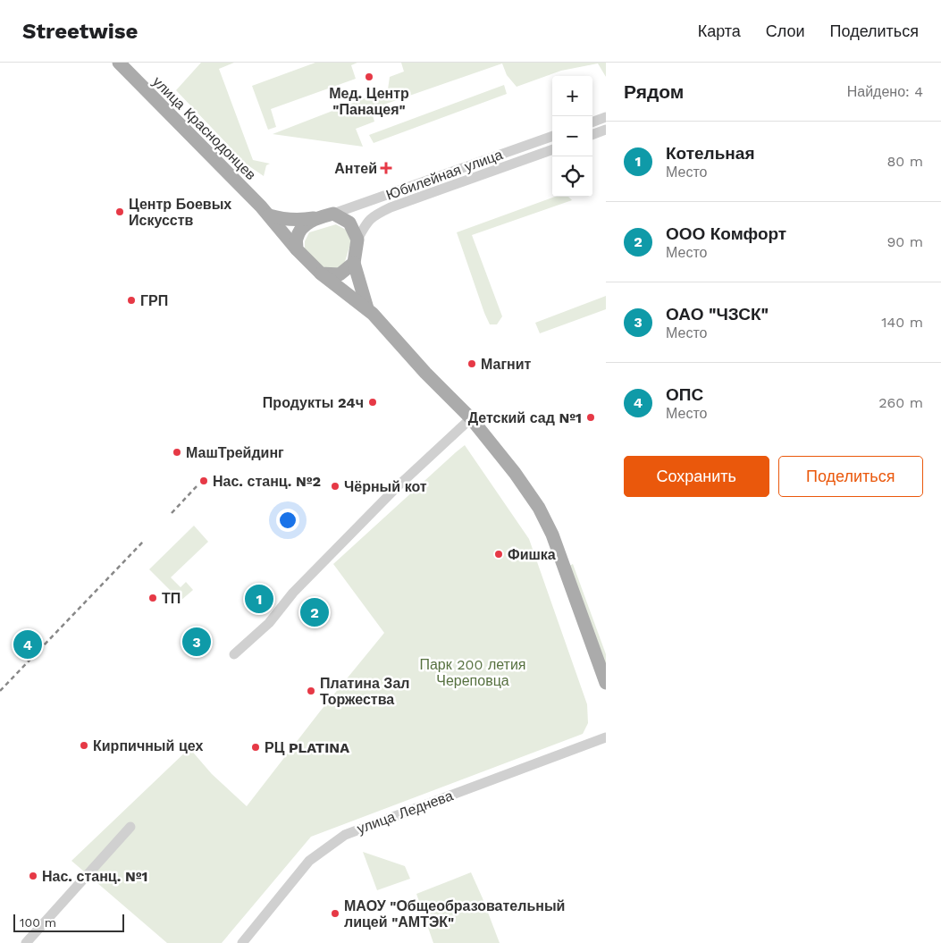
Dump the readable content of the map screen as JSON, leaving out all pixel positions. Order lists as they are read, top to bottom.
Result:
{
  "streets": {
    "main road": ["улица Краснодонцев"],
    "street": ["Юбилейная улица", "улица Леднева"]
  },
  "crossings": [
    ["улица Краснодонцев", "Юбилейная улица"]
  ],
  "parks": ["Парк 200 летия Череповца"],
  "places": {
    "other": [
      "Мед. Центр \"Панацея\"",
      "Центр Боевых Искусств",
      "ГРП",
      "Магнит",
      "Продукты 24ч",
      "Детский сад №1",
      "МашТрейдинг",
      "Нас. станц. №2",
      "Чёрный кот",
      "Фишка",
      "ТП",
      "Платина Зал Торжества",
      "Кирпичный цех",
      "РЦ PLATINA",
      "Нас. станц. №1",
      "МАОУ \"Общеобразовательный лицей \"АМТЭК\""
    ],
    "health": ["Антей"]
  },
  "scale_bar": "100 m",
  "page": {
    "header": "Streetwise",
    "nav": ["Карта", "Слои", "Поделиться"],
    "heading": ["Рядом", "Найдено: 4"],
    "map_buttons": ["+", "−"],
    "list": [
      {
        "mark": "1",
        "name": "Котельная",
        "note": "Место",
        "value": "80 m"
      },
      {
        "mark": "2",
        "name": "ООО Комфорт",
        "note": "Место",
        "value": "90 m"
      },
      {
        "mark": "3",
        "name": "ОАО \"ЧЗСК\"",
        "note": "Место",
        "value": "140 m"
      },
      {
        "mark": "4",
        "name": "ОПС",
        "note": "Место",
        "value": "260 m"
      }
    ],
    "buttons": ["Сохранить", "Поделиться"],
    "pins": [
      "1",
      "2",
      "3",
      "4"
    ],
    "scale": "100 m"
  }
}
